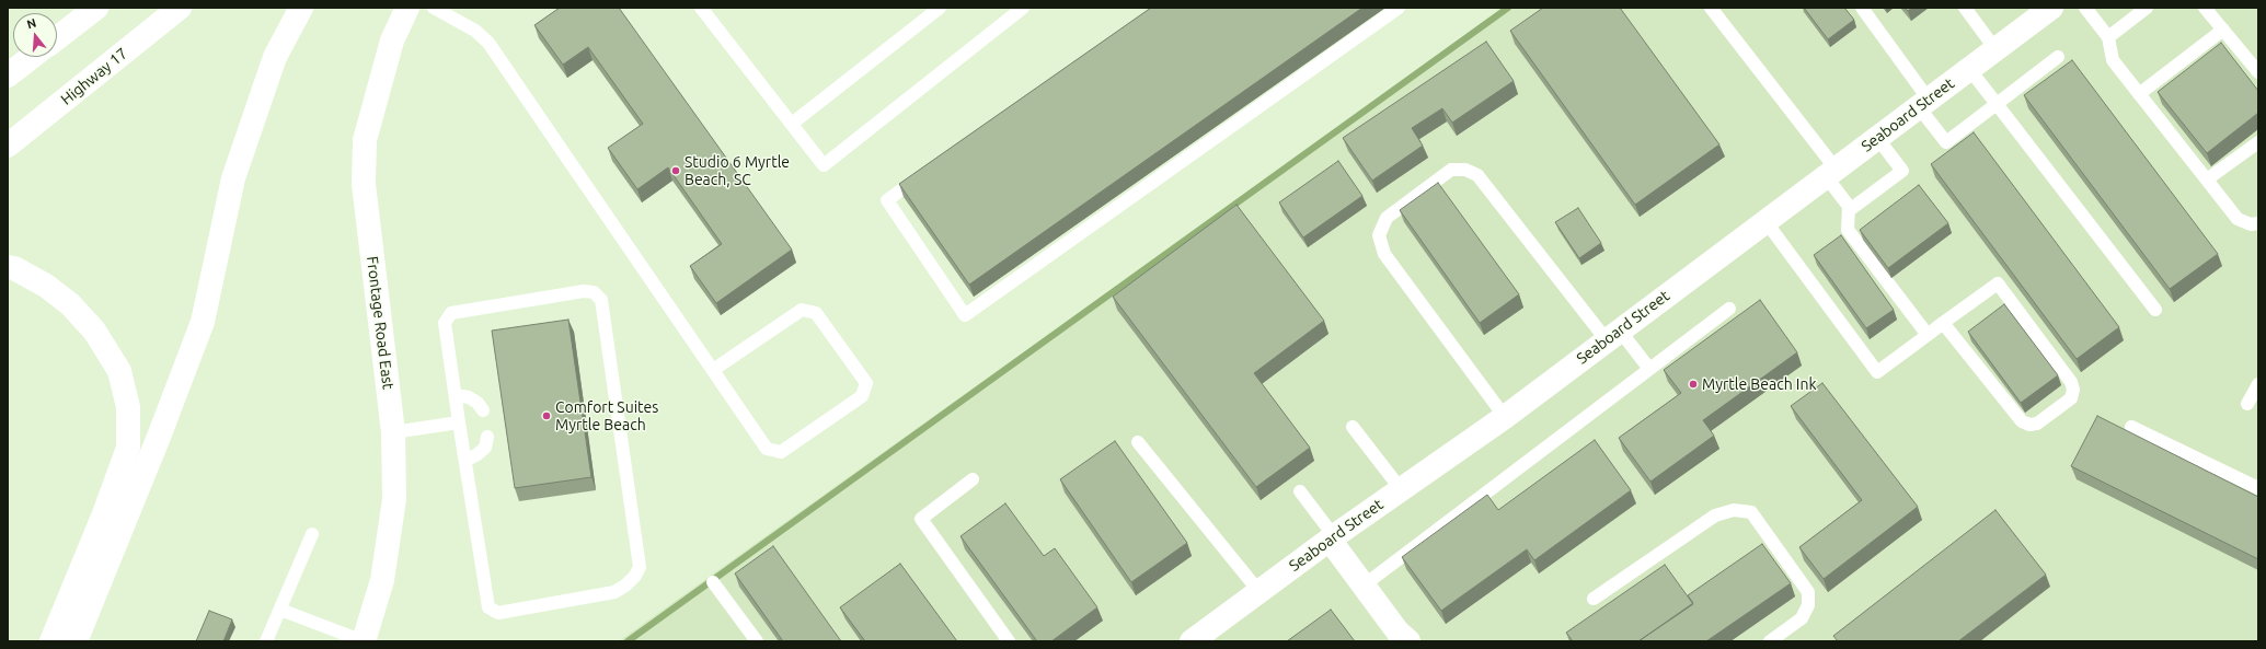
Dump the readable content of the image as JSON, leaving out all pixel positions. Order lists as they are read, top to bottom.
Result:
{
  "streets": {
    "main road": ["Highway 17", "Seaboard Street", "Frontage Road East"]
  },
  "places": ["Studio 6 Myrtle Beach, SC", "Myrtle Beach Ink", "Comfort Suites Myrtle Beach"],
  "north": "top"
}
